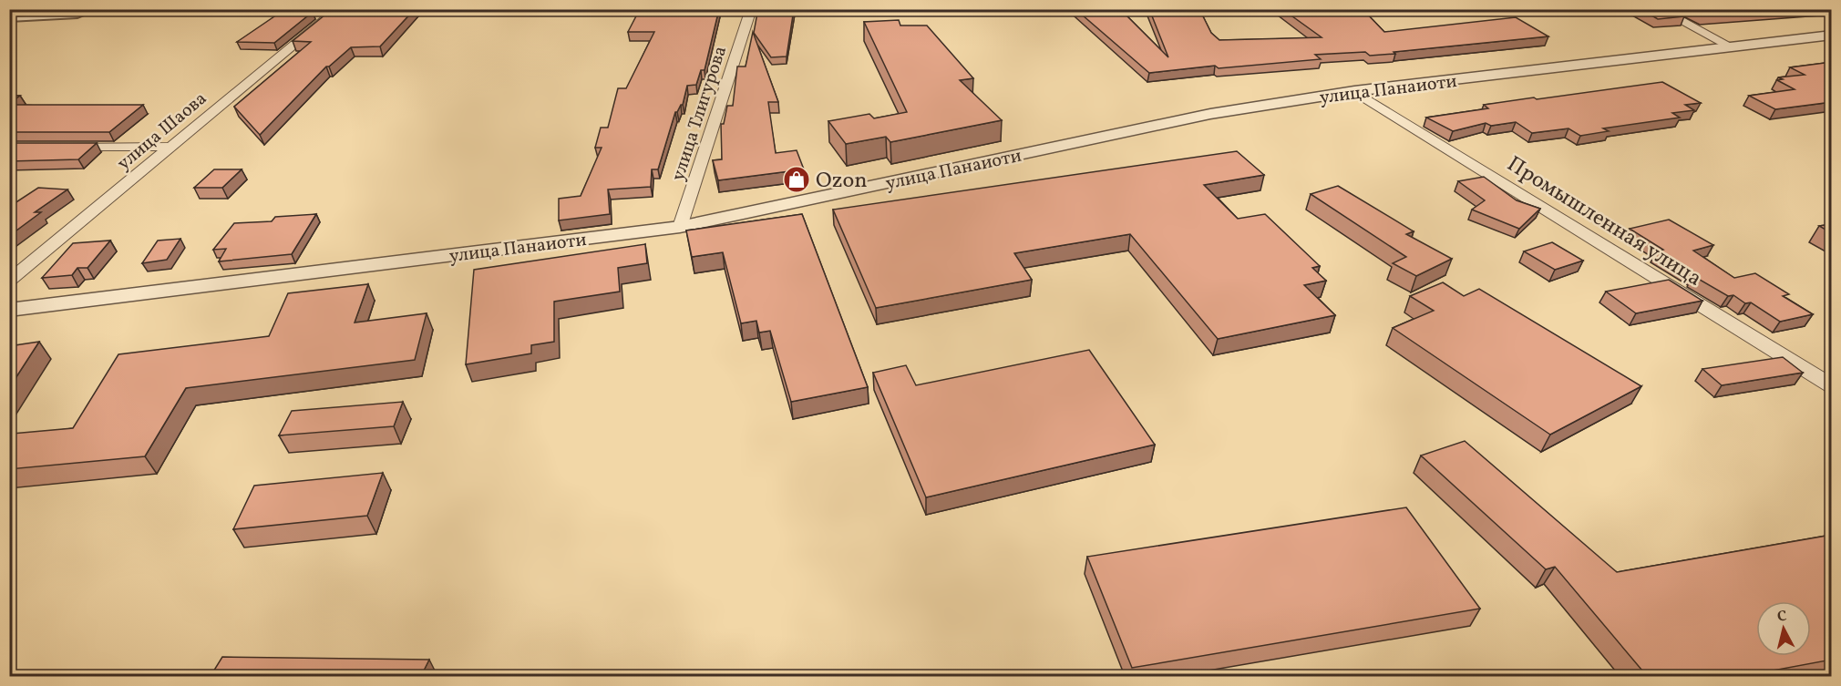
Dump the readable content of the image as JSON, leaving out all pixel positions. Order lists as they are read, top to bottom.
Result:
{
  "streets": {
    "street": [
      "улица Панаиоти",
      "улица Тлигурова",
      "улица Шаова",
      "Промышленная улица"
    ]
  },
  "crossings": [
    ["улица Панаиоти", "улица Тлигурова"],
    ["улица Панаиоти", "Промышленная улица"]
  ],
  "places": {
    "shop": ["Ozon"]
  },
  "north": "top"
}
